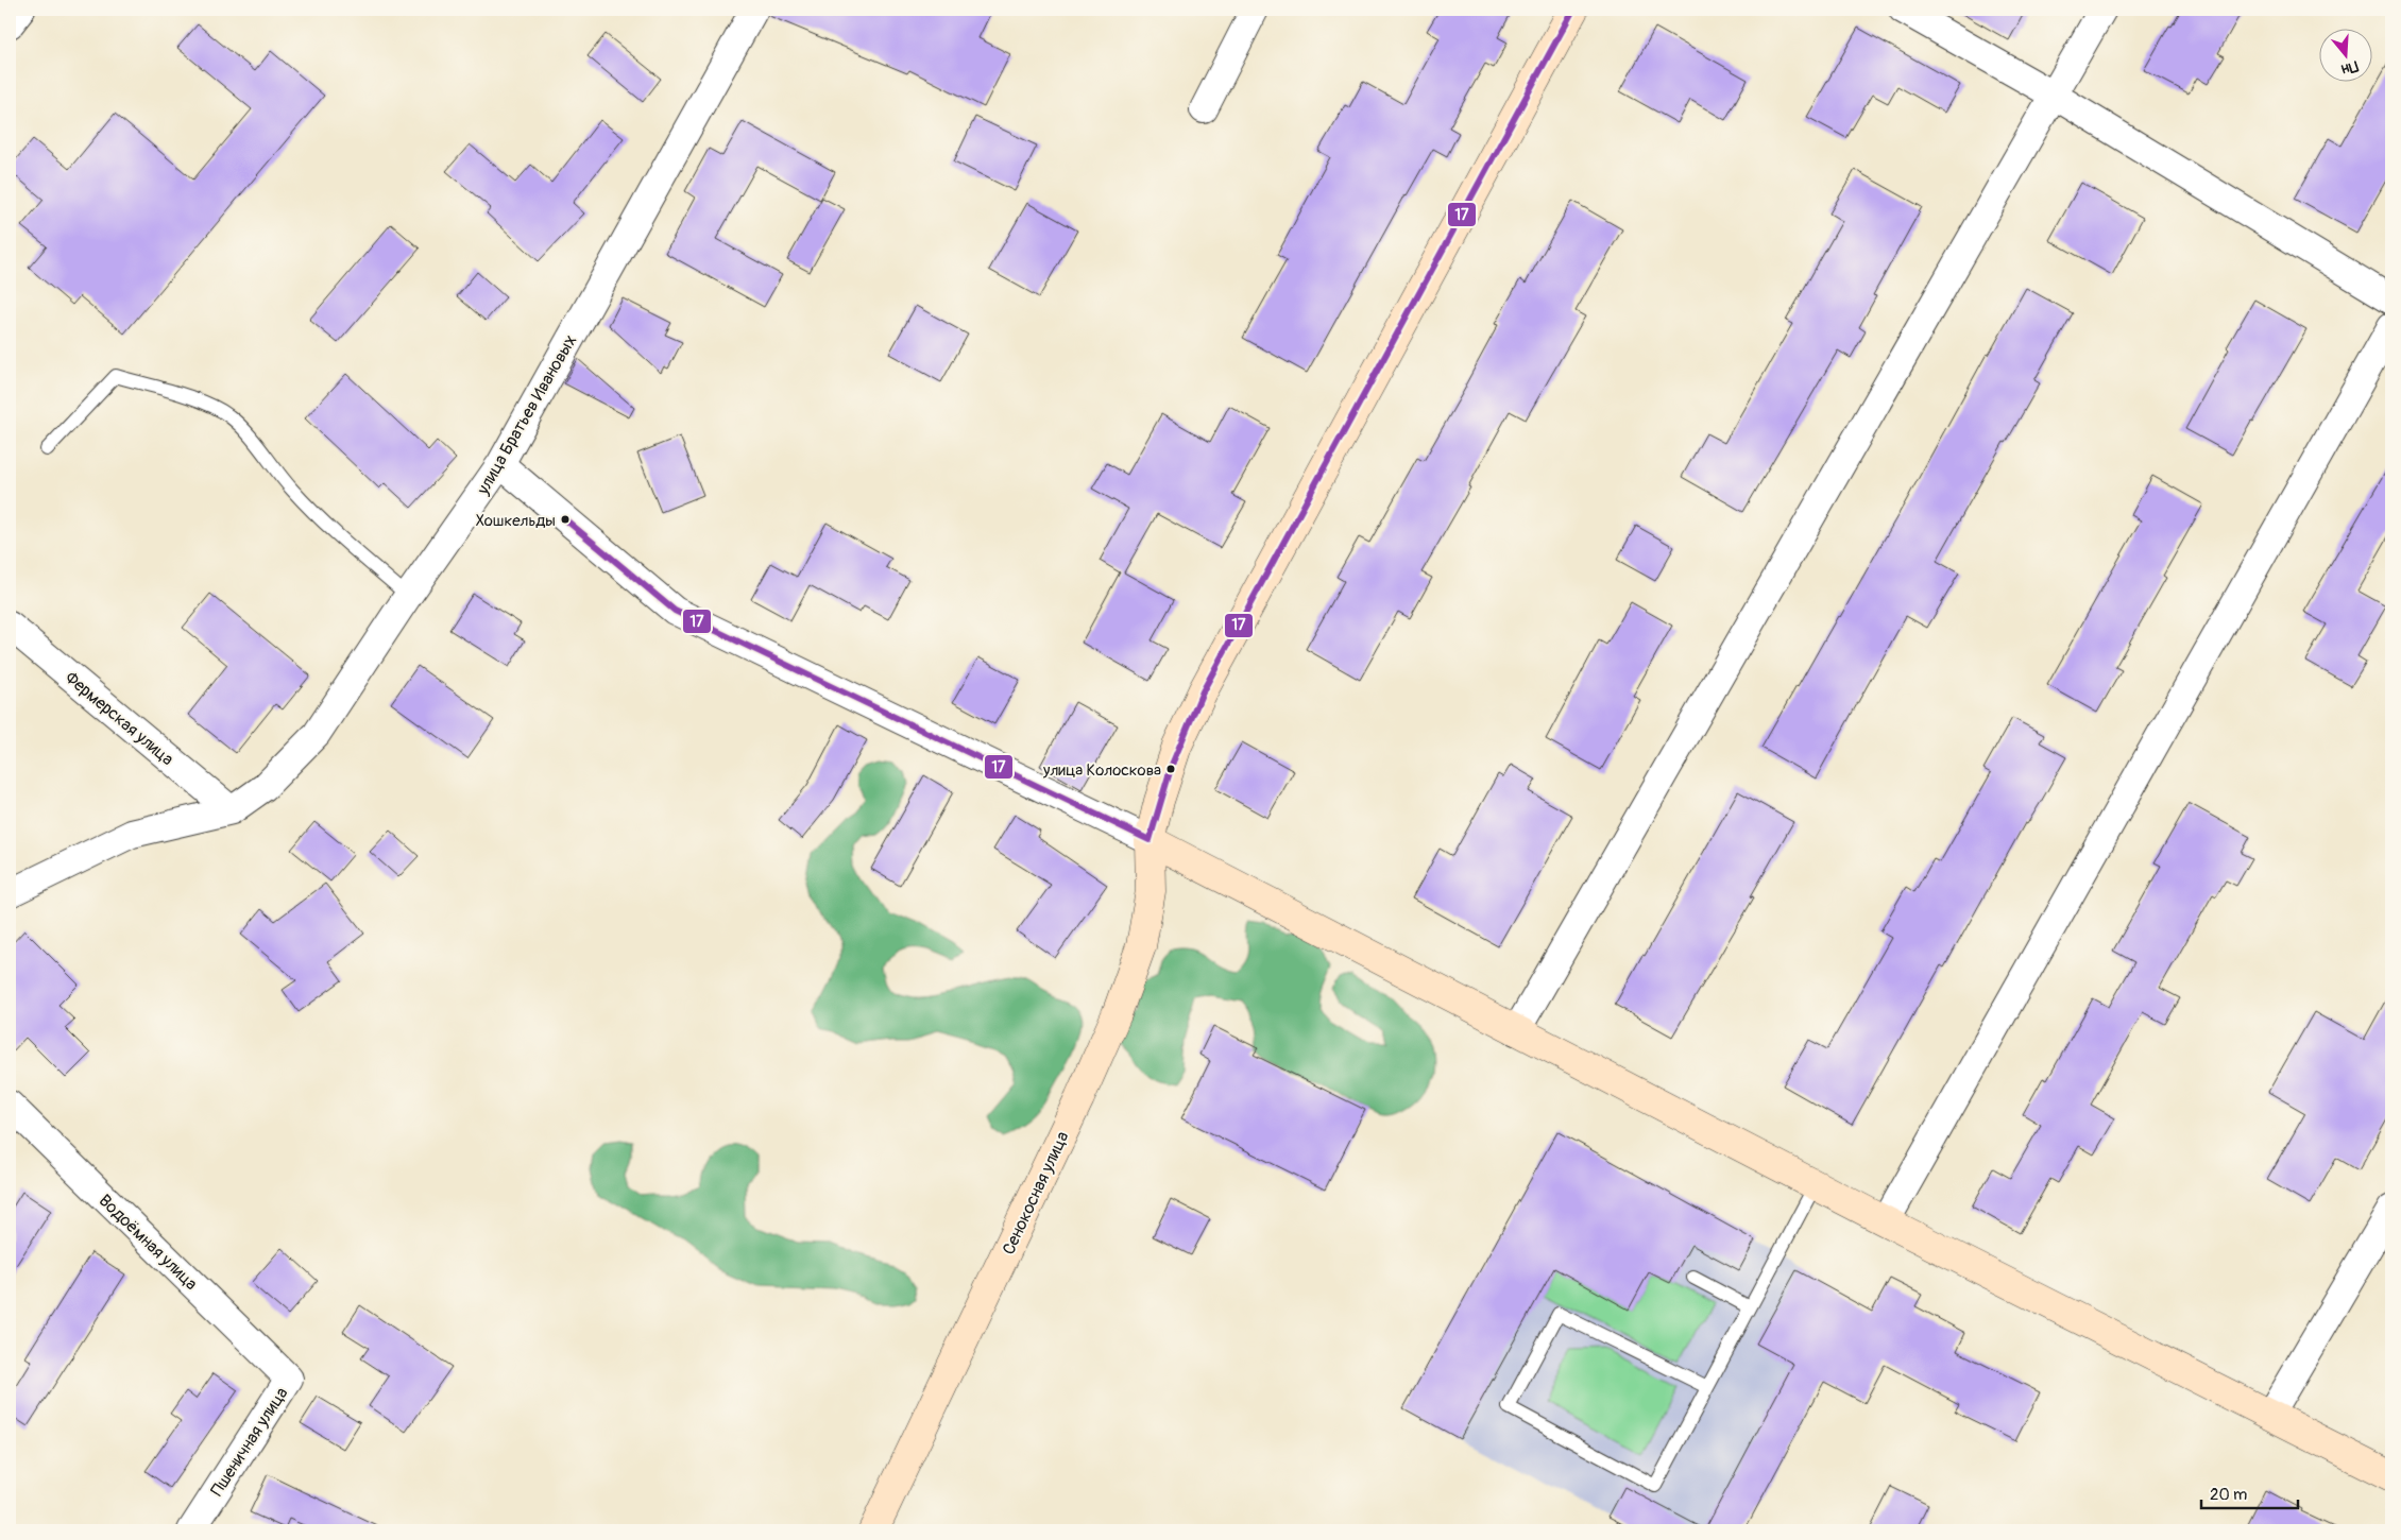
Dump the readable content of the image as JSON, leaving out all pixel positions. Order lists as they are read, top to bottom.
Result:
{
  "streets": {
    "main road": ["Сенокосная улица"],
    "street": [
      "улица Братьев Ивановых",
      "Фермерская улица",
      "Водоёмная улица",
      "Пшеничная улица"
    ]
  },
  "crossings": [
    ["улица Братьев Ивановых", "Фермерская улица"],
    ["Водоёмная улица", "Пшеничная улица"]
  ],
  "places": ["Хошкельды", "улица Колоскова"],
  "lines": ["transit line 17"],
  "scale_bar": "20 m",
  "north": "bottom"
}
